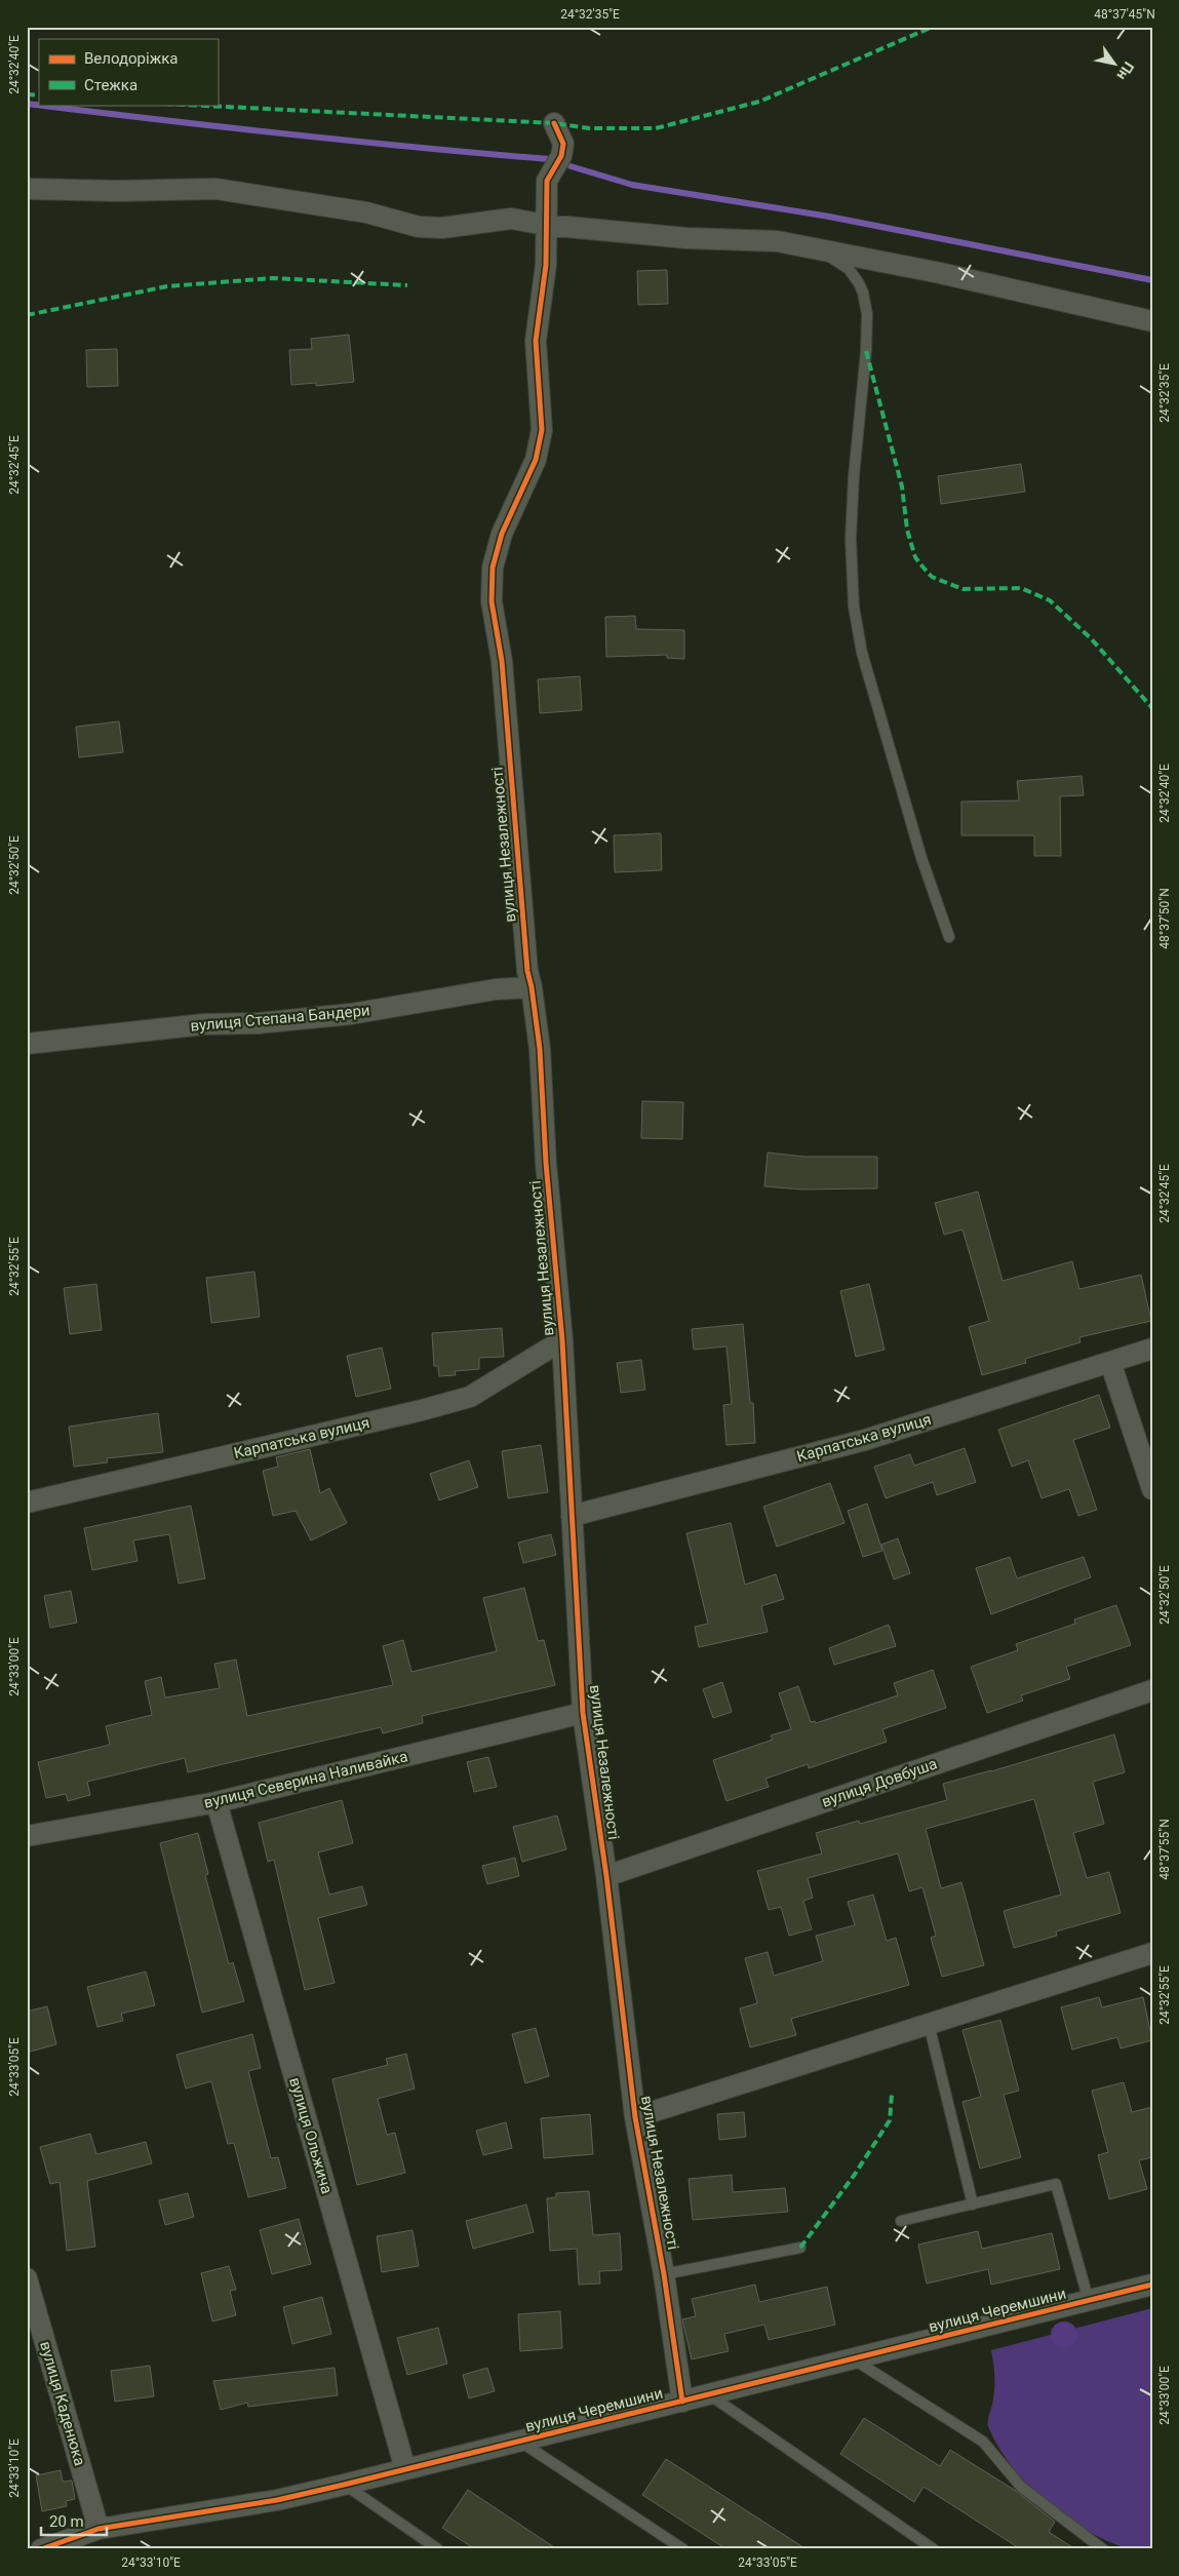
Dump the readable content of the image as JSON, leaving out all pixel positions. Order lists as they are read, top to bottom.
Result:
{
  "streets": {
    "street": [
      "вулиця Незалежності",
      "вулиця Степана Бандери",
      "Карпатська вулиця",
      "вулиця Северина Наливайка",
      "вулиця Довбуша",
      "вулиця Ольжича",
      "вулиця Черемшини",
      "вулиця Каденюка"
    ]
  },
  "crossings": [
    ["вулиця Незалежності", "вулиця Степана Бандери"],
    ["вулиця Незалежності", "Карпатська вулиця"],
    ["вулиця Незалежності", "вулиця Северина Наливайка"],
    ["вулиця Незалежності", "вулиця Довбуша"],
    ["вулиця Незалежності", "вулиця Черемшини"],
    ["вулиця Северина Наливайка", "вулиця Ольжича"],
    ["вулиця Ольжича", "вулиця Черемшини"],
    ["вулиця Черемшини", "вулиця Каденюка"]
  ],
  "legend": ["Велодоріжка", "Стежка"],
  "scale_bar": "20 m",
  "north": "bottom right",
  "coordinates": [
    "24°32'35\"E",
    "48°37'45\"N",
    "24°32'40\"E",
    "24°32'45\"E",
    "24°32'50\"E",
    "48°37'50\"N",
    "24°32'55\"E",
    "24°33'00\"E",
    "48°37'55\"N",
    "24°33'05\"E",
    "24°33'10\"E"
  ]
}
